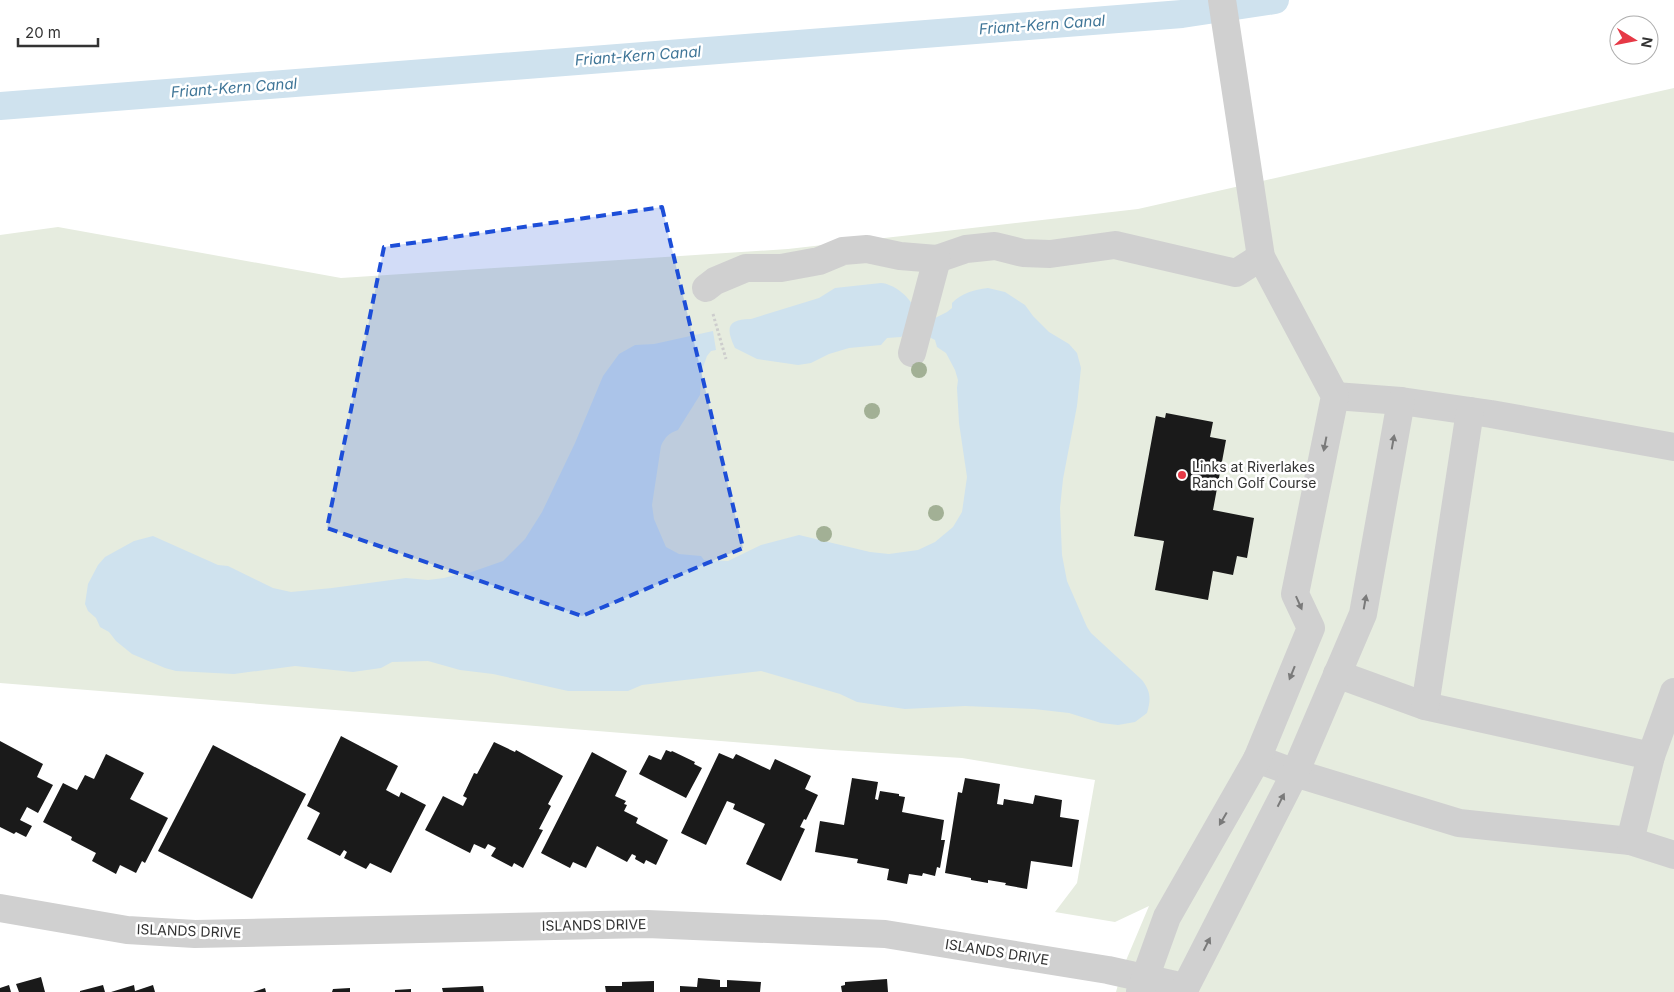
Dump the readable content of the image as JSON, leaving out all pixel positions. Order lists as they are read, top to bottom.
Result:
{
  "streets": {
    "street": ["ISLANDS DRIVE"]
  },
  "water": ["Friant-Kern Canal"],
  "places": ["Links at Riverlakes Ranch Golf Course"],
  "scale_bar": "20 m",
  "north": "right"
}
